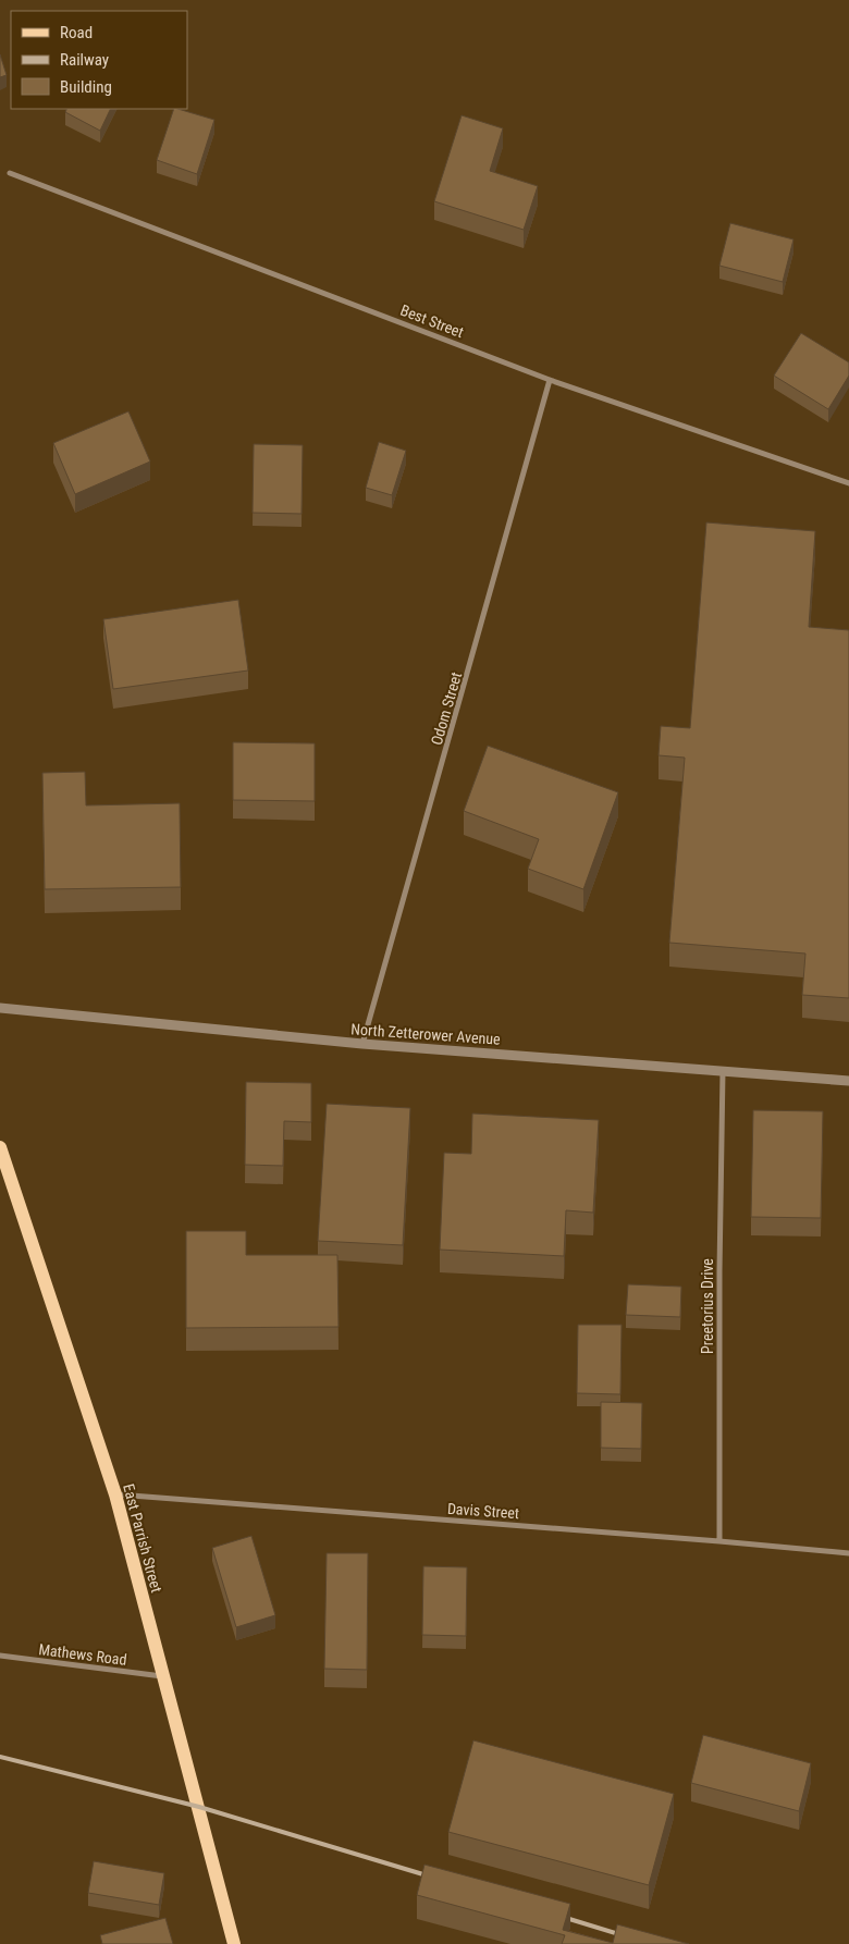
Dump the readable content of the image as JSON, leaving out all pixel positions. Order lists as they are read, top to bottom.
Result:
{
  "streets": {
    "main road": ["East Parrish Street"],
    "street": [
      "Best Street",
      "Odom Street",
      "North Zetterower Avenue",
      "Preetorius Drive",
      "Davis Street",
      "Mathews Road"
    ]
  },
  "crossings": [
    ["Best Street", "Odom Street"],
    ["Odom Street", "North Zetterower Avenue"],
    ["North Zetterower Avenue", "Preetorius Drive"],
    ["Preetorius Drive", "Davis Street"],
    ["Davis Street", "East Parrish Street"],
    ["East Parrish Street", "Mathews Road"]
  ],
  "legend": ["Road", "Railway", "Building"]
}
